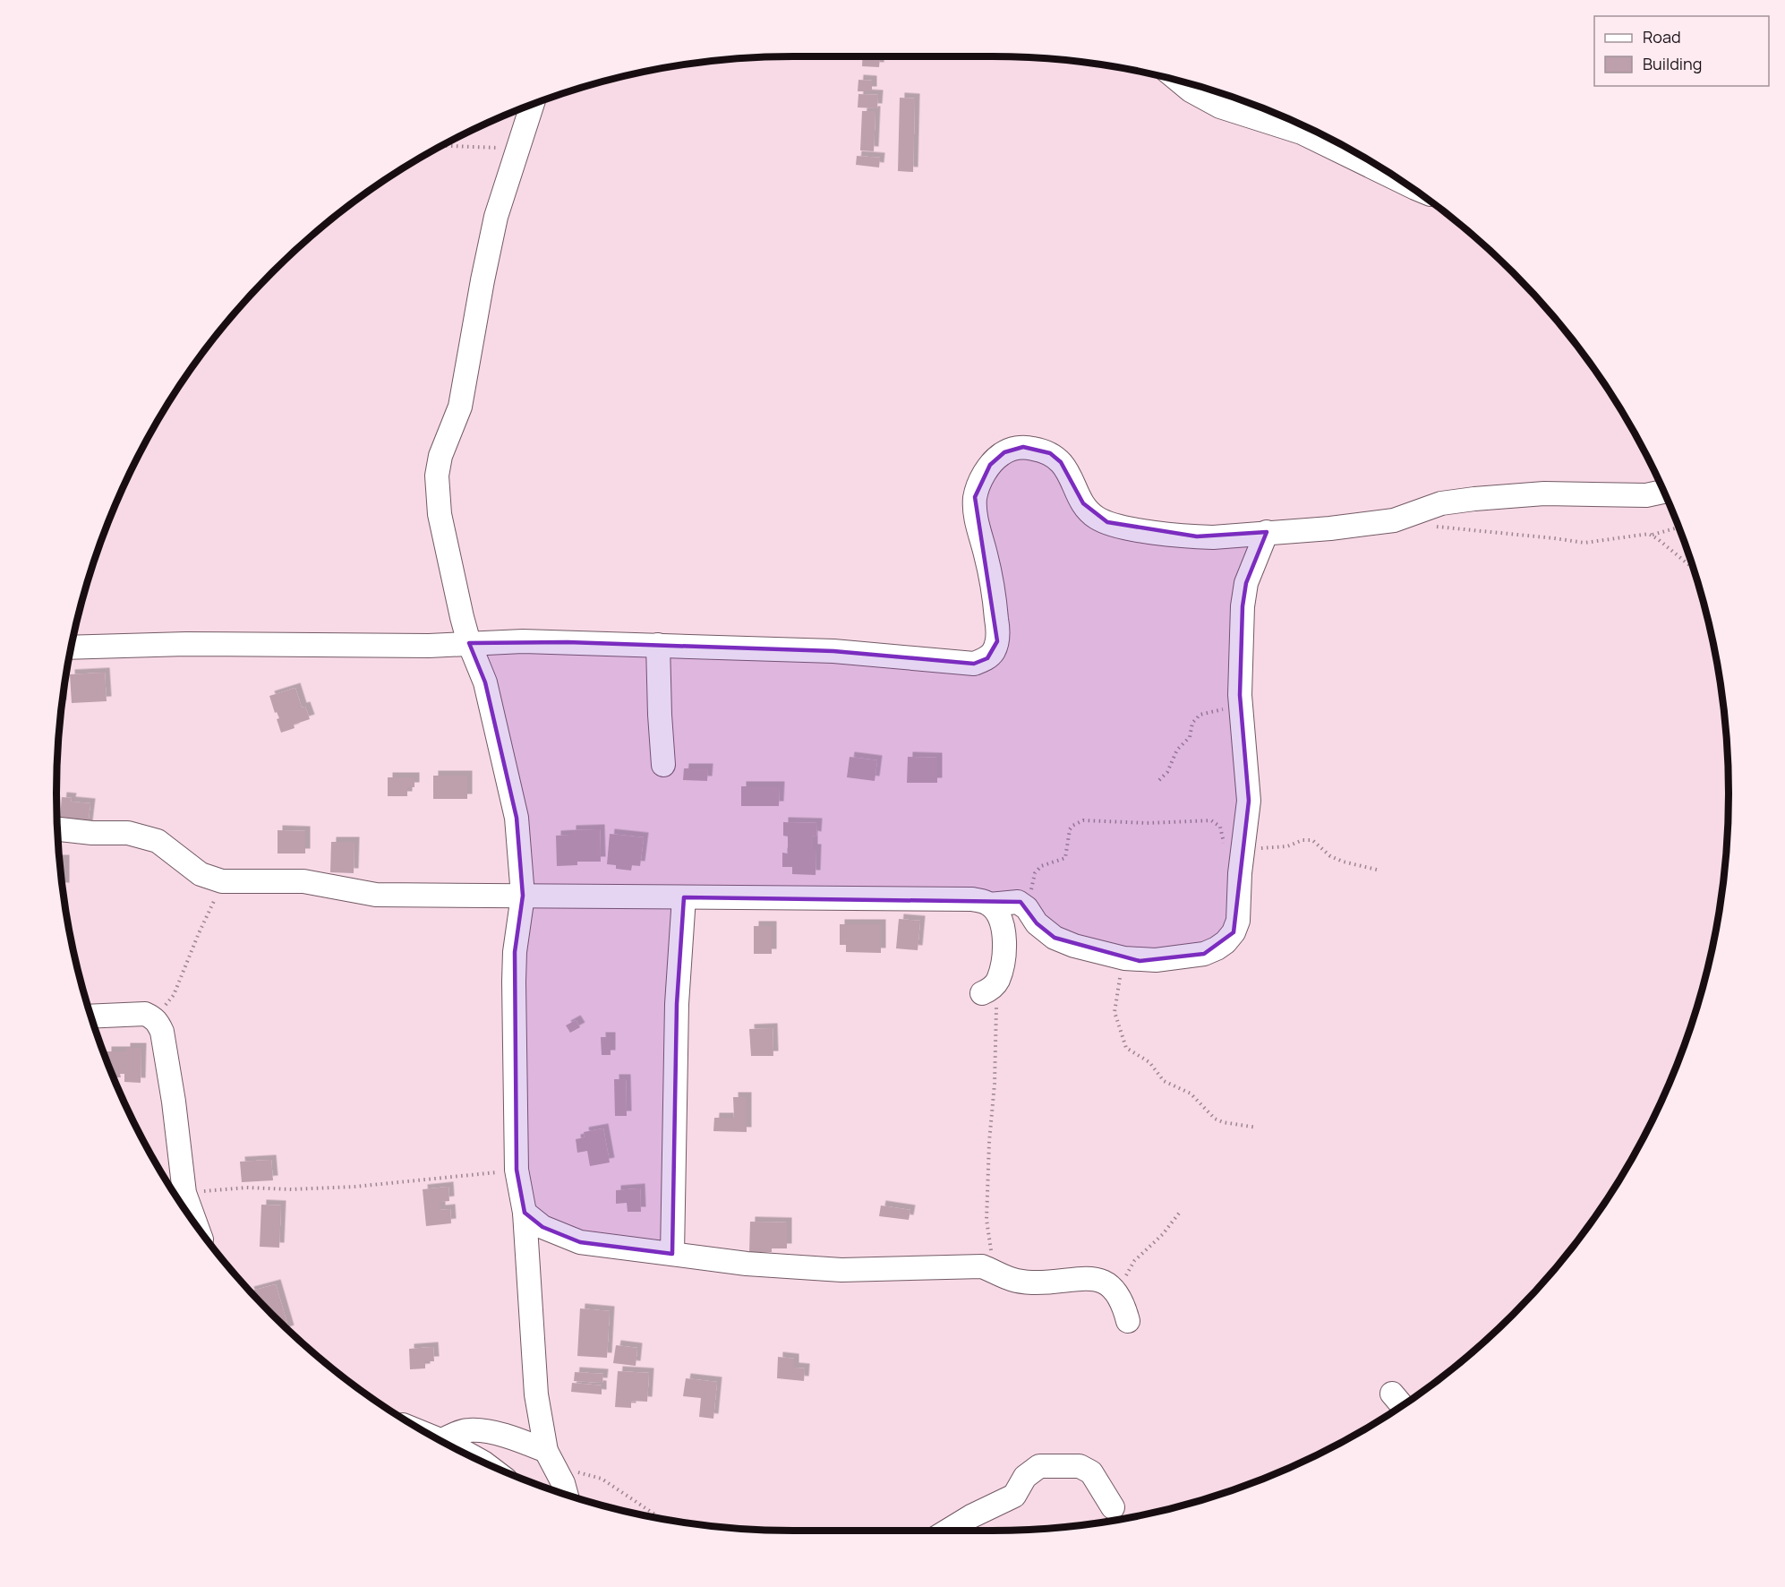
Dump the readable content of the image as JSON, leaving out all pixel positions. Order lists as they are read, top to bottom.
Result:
{
  "legend": ["Road", "Building"]
}
